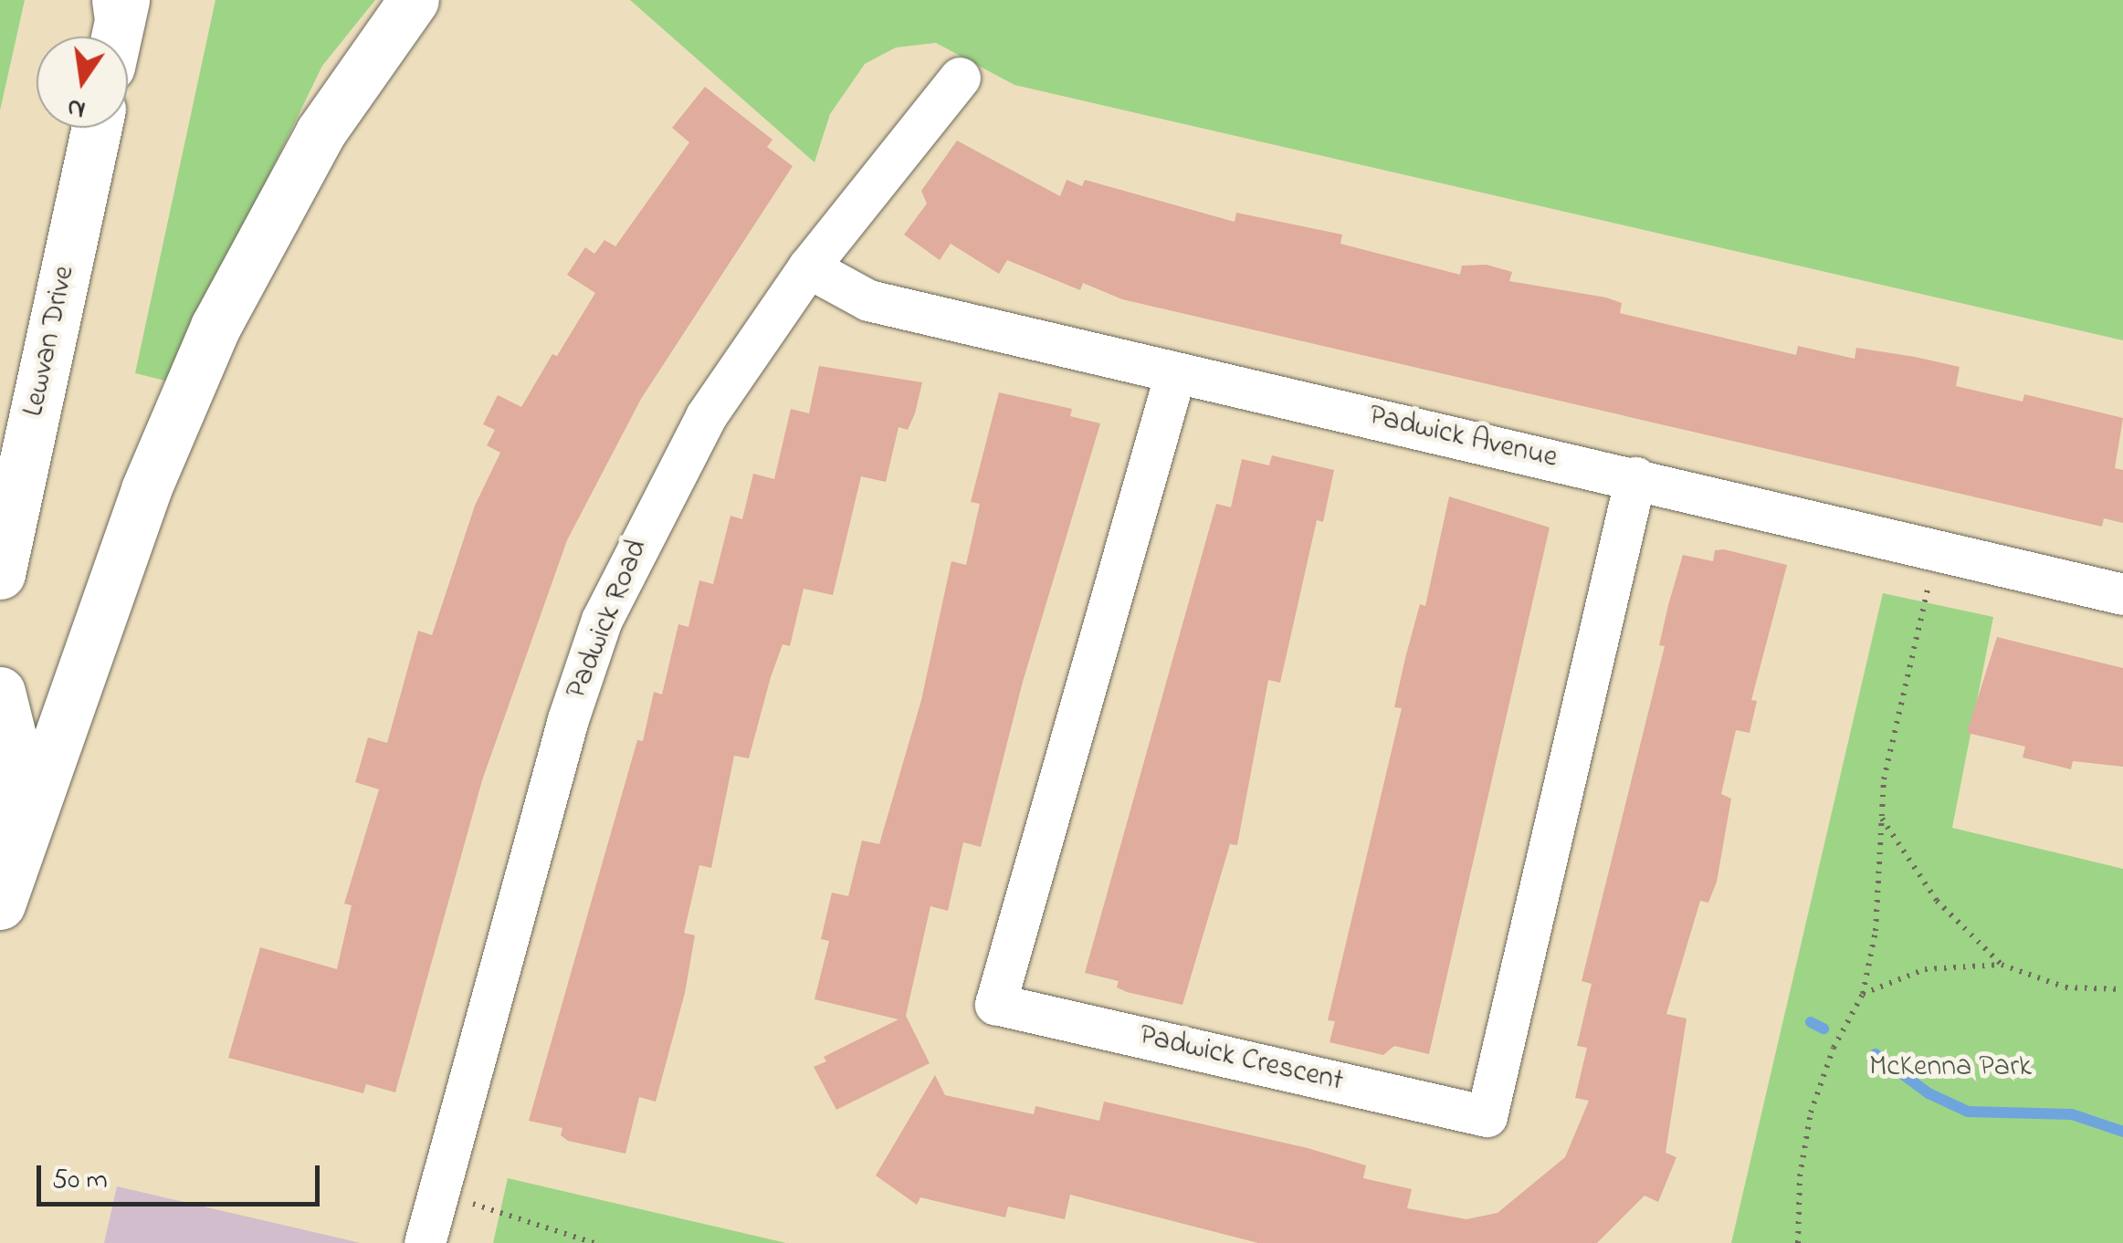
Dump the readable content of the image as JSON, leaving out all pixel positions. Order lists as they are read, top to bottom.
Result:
{
  "streets": {
    "main road": ["Lewvan Drive"],
    "street": ["Padwick Avenue", "Padwick Road", "Padwick Crescent"]
  },
  "crossings": [
    ["Padwick Avenue", "Padwick Road"],
    ["Padwick Avenue", "Padwick Crescent"]
  ],
  "parks": ["McKenna Park"],
  "scale_bar": "50 m",
  "north": "bottom"
}
